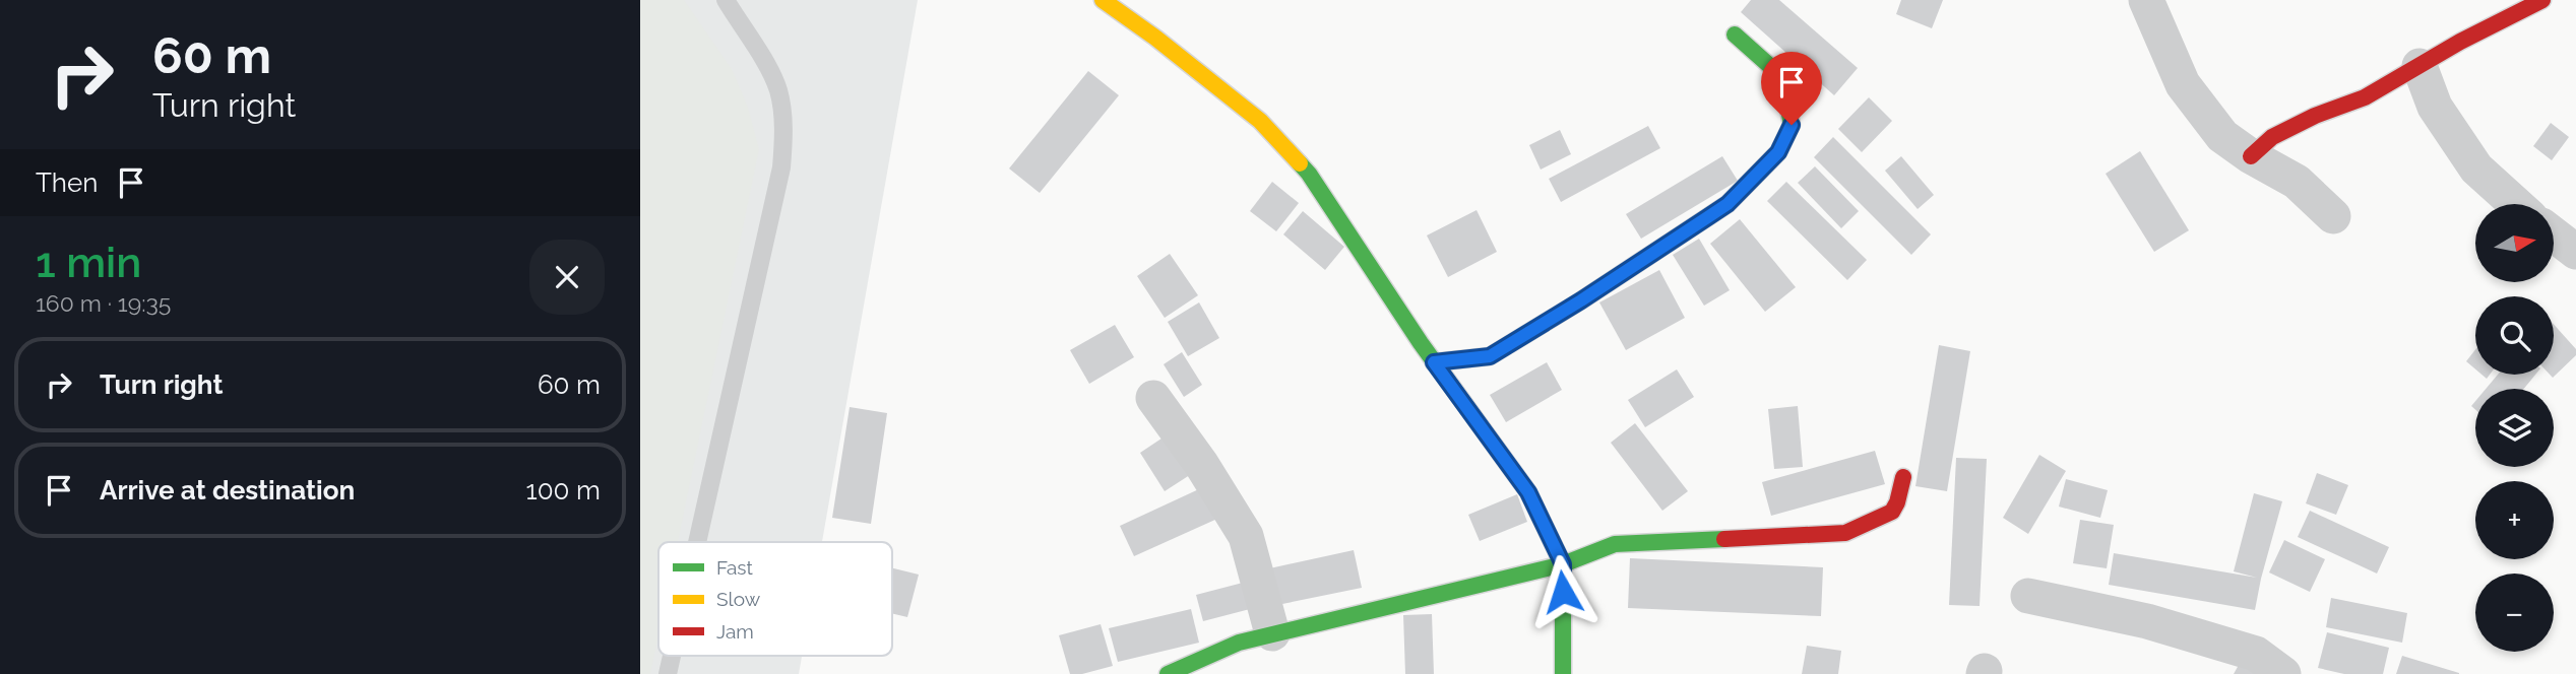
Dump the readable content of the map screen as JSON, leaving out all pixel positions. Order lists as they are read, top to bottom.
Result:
{
  "legend": ["Fast", "Slow", "Jam"],
  "north": "right",
  "page": {
    "turn": ["60 m", "Turn right"],
    "then": "Then",
    "map_buttons": ["+", "−"],
    "heading": ["1 min", "160 m · 19:35"],
    "list": [
      {
        "name": "Turn right",
        "value": "60 m"
      },
      {
        "name": "Arrive at destination",
        "value": "100 m"
      }
    ]
  }
}
